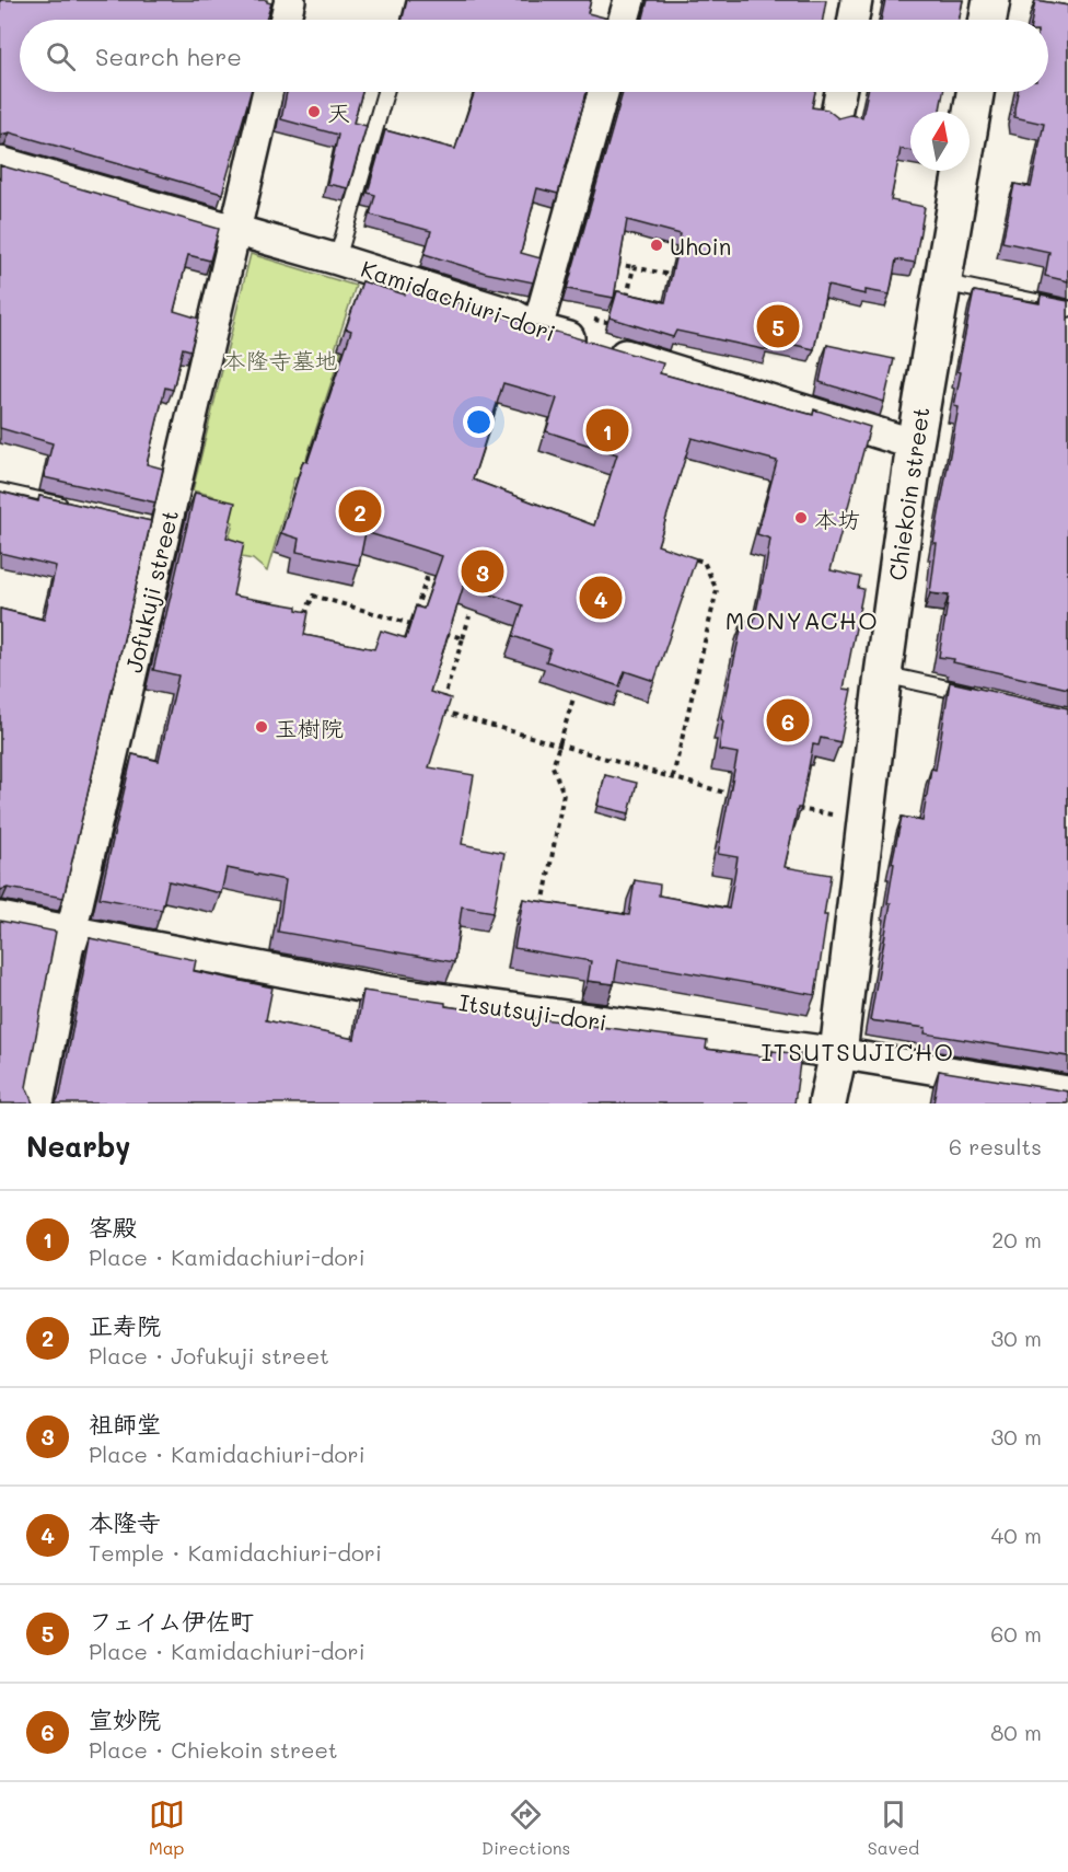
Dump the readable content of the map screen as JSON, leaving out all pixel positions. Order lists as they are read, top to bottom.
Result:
{
  "streets": {
    "street": [
      "Kamidachiuri-dori",
      "Chiekoin street",
      "Jofukuji street",
      "Itsutsuji-dori"
    ]
  },
  "crossings": [
    ["Kamidachiuri-dori", "Chiekoin street"],
    ["Kamidachiuri-dori", "Jofukuji street"],
    ["Chiekoin street", "Itsutsuji-dori"],
    ["Jofukuji street", "Itsutsuji-dori"]
  ],
  "districts": ["MONYACHO", "ITSUTSUJICHO"],
  "parks": ["本隆寺墓地"],
  "places": [
    "天",
    "Uhoin",
    "本坊",
    "玉樹院"
  ],
  "north": "top",
  "page": {
    "search": "Search here",
    "pins": [
      "5",
      "1",
      "2",
      "3",
      "4",
      "6"
    ],
    "heading": ["Nearby", "6 results"],
    "list": [
      {
        "mark": "1",
        "name": "客殿",
        "note": "Place · Kamidachiuri-dori",
        "value": "20 m"
      },
      {
        "mark": "2",
        "name": "正寿院",
        "note": "Place · Jofukuji street",
        "value": "30 m"
      },
      {
        "mark": "3",
        "name": "祖師堂",
        "note": "Place · Kamidachiuri-dori",
        "value": "30 m"
      },
      {
        "mark": "4",
        "name": "本隆寺",
        "note": "Temple · Kamidachiuri-dori",
        "value": "40 m"
      },
      {
        "mark": "5",
        "name": "フェイム伊佐町",
        "note": "Place · Kamidachiuri-dori",
        "value": "60 m"
      },
      {
        "mark": "6",
        "name": "宣妙院",
        "note": "Place · Chiekoin street",
        "value": "80 m"
      }
    ],
    "nav": ["Map", "Directions", "Saved"]
  }
}
